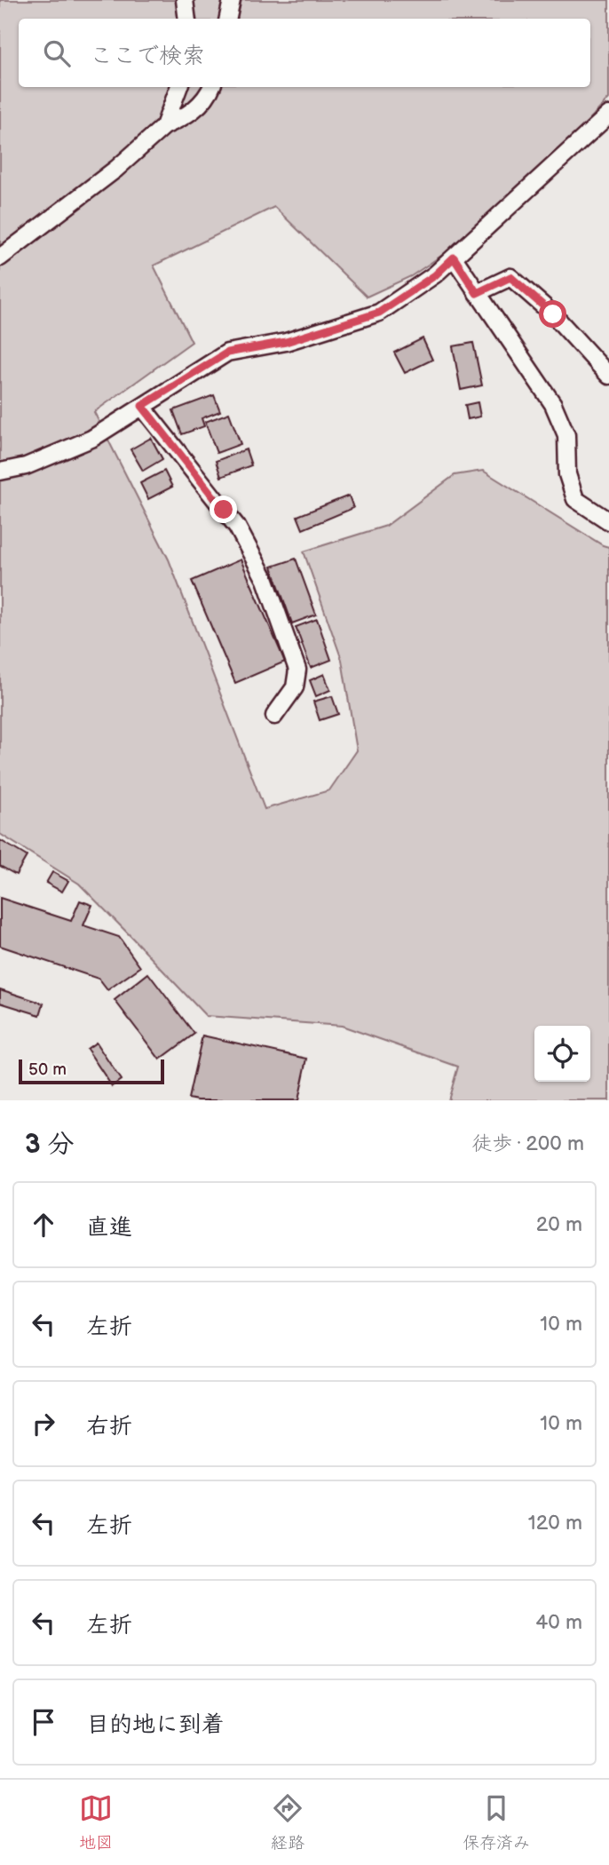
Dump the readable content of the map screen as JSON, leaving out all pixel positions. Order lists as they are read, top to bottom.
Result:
{
  "scale_bar": "50 m",
  "page": {
    "search": "ここで検索",
    "scale": "50 m",
    "heading": ["3 分", "徒歩 · 200 m"],
    "list": [
      ["直進", "20 m"],
      ["左折", "10 m"],
      ["右折", "10 m"],
      ["左折", "120 m"],
      ["左折", "40 m"],
      "目的地に到着"
    ],
    "nav": ["地図", "経路", "保存済み"]
  }
}
